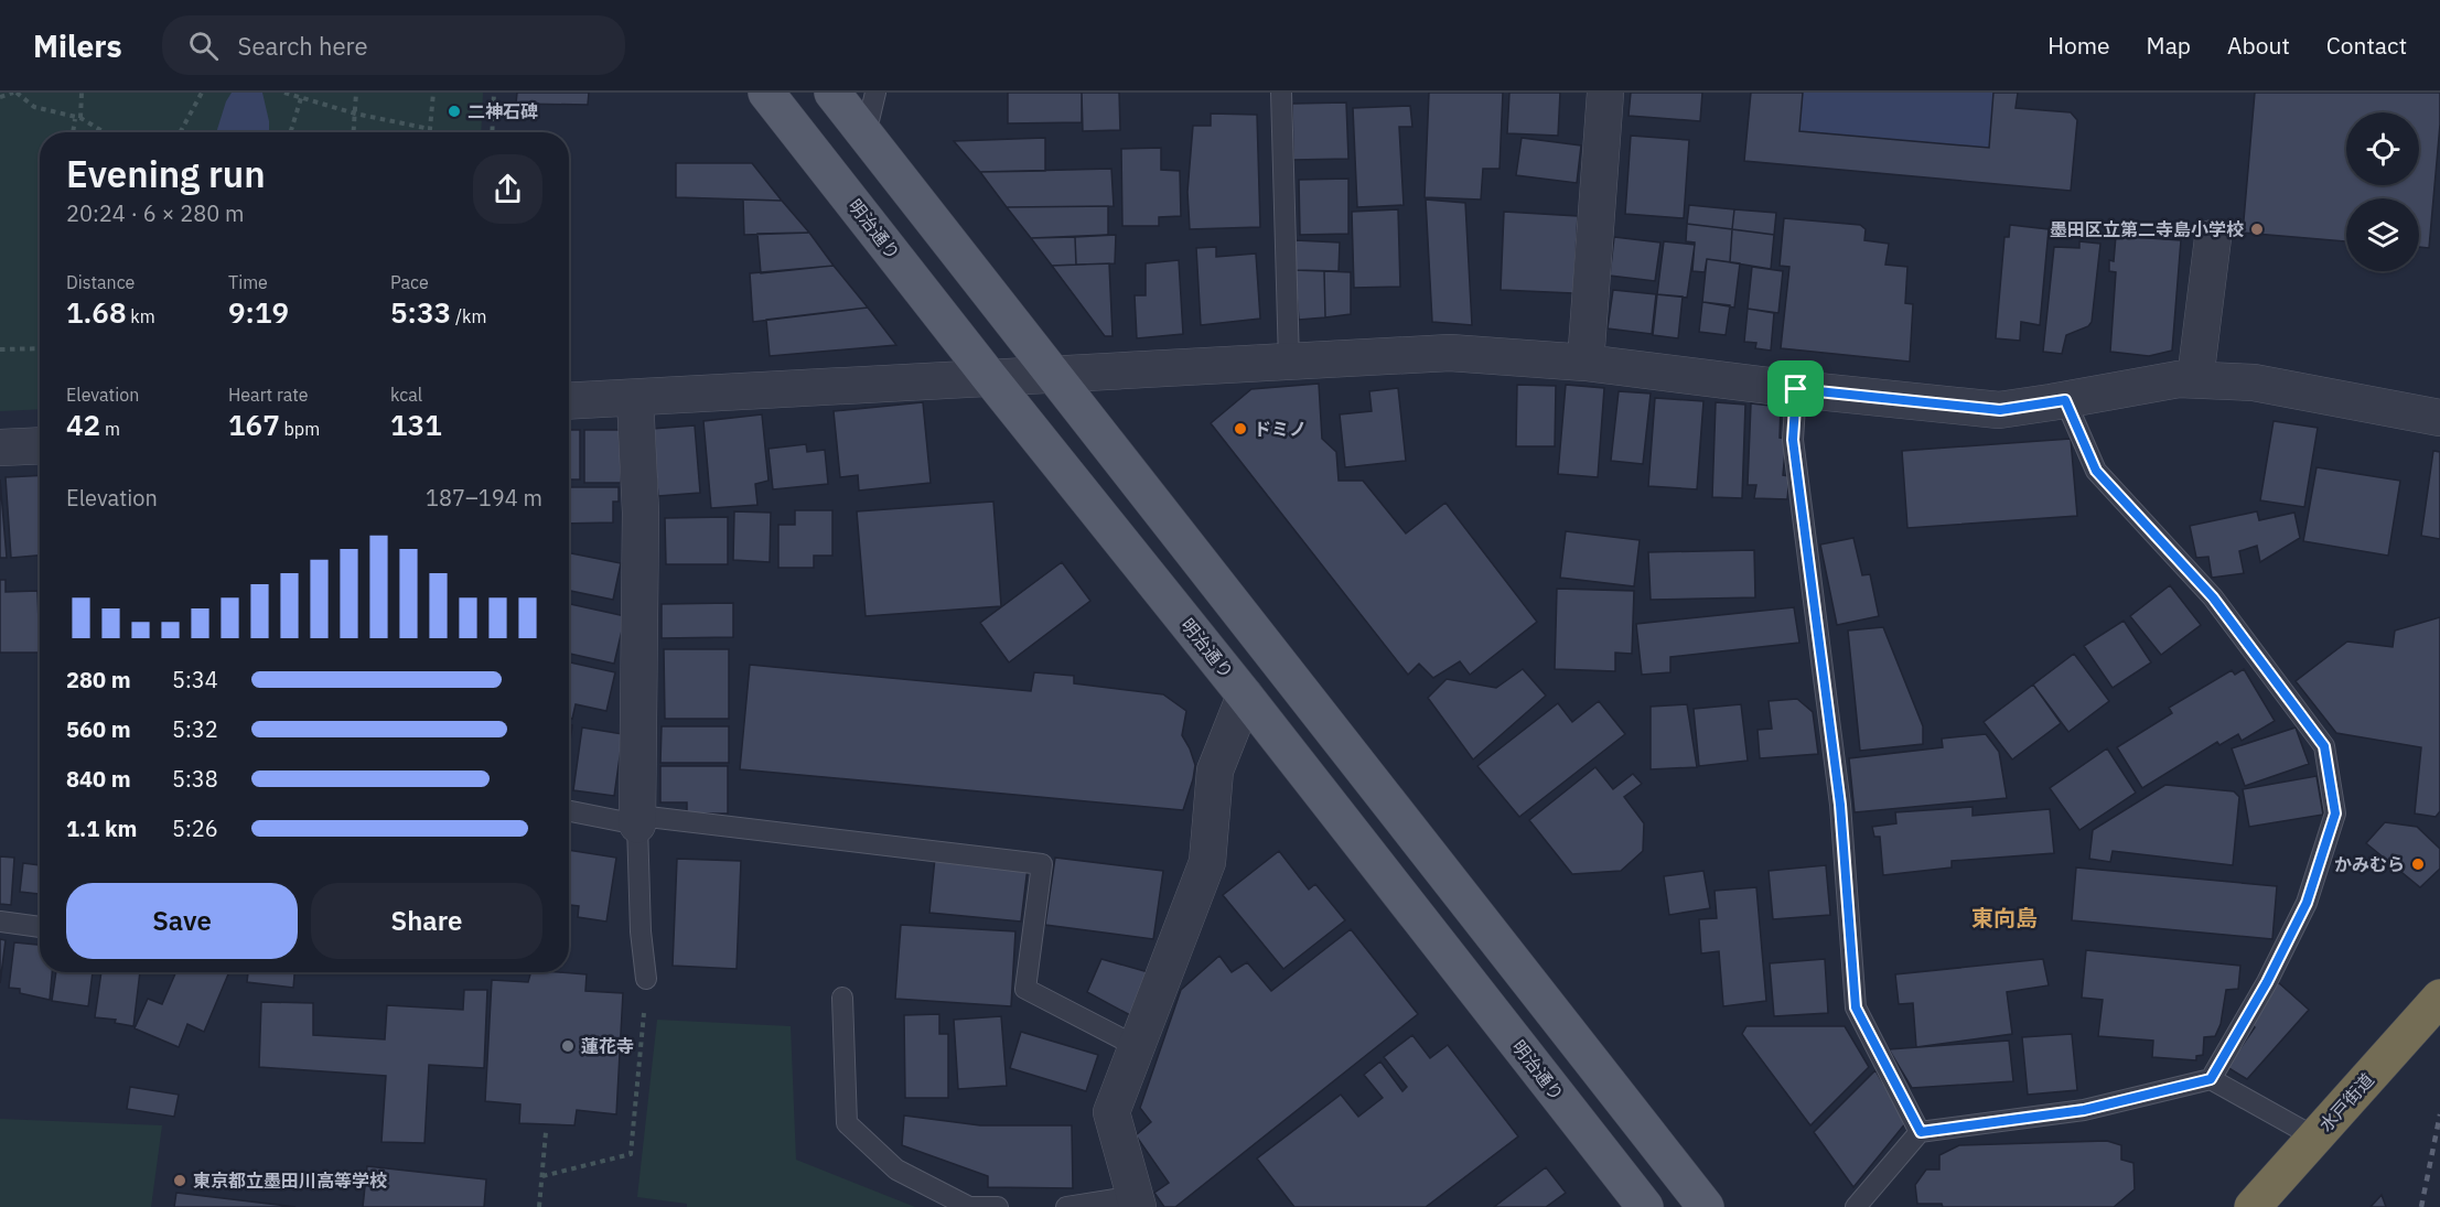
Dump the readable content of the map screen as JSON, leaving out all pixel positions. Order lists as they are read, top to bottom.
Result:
{
  "streets": {
    "highway": ["水戸街道"],
    "main road": ["明治通り"]
  },
  "districts": ["東向島"],
  "places": [
    "二神石碑",
    "墨田区立第二寺島小学校",
    "ドミノ",
    "かみむら",
    "蓮花寺",
    "東京都立墨田川高等学校"
  ],
  "page": {
    "header": "Milers",
    "search": "Search here",
    "nav": [
      "Home",
      "Map",
      "About",
      "Contact"
    ],
    "heading": ["Evening run", "20:24 · 6 × 280 m"],
    "stats": [
      ["Distance", "1.68 km"],
      ["Time", "9:19"],
      ["Pace", "5:33 /km"],
      ["Elevation", "42 m"],
      ["Heart rate", "167 bpm"],
      ["kcal", "131"]
    ],
    "chart": ["Elevation", "187–194 m"],
    "list": [
      {
        "name": "280 m",
        "note": "5:34"
      },
      {
        "name": "560 m",
        "note": "5:32"
      },
      {
        "name": "840 m",
        "note": "5:38"
      },
      {
        "name": "1.1 km",
        "note": "5:26"
      }
    ],
    "buttons": ["Save", "Share"]
  }
}
